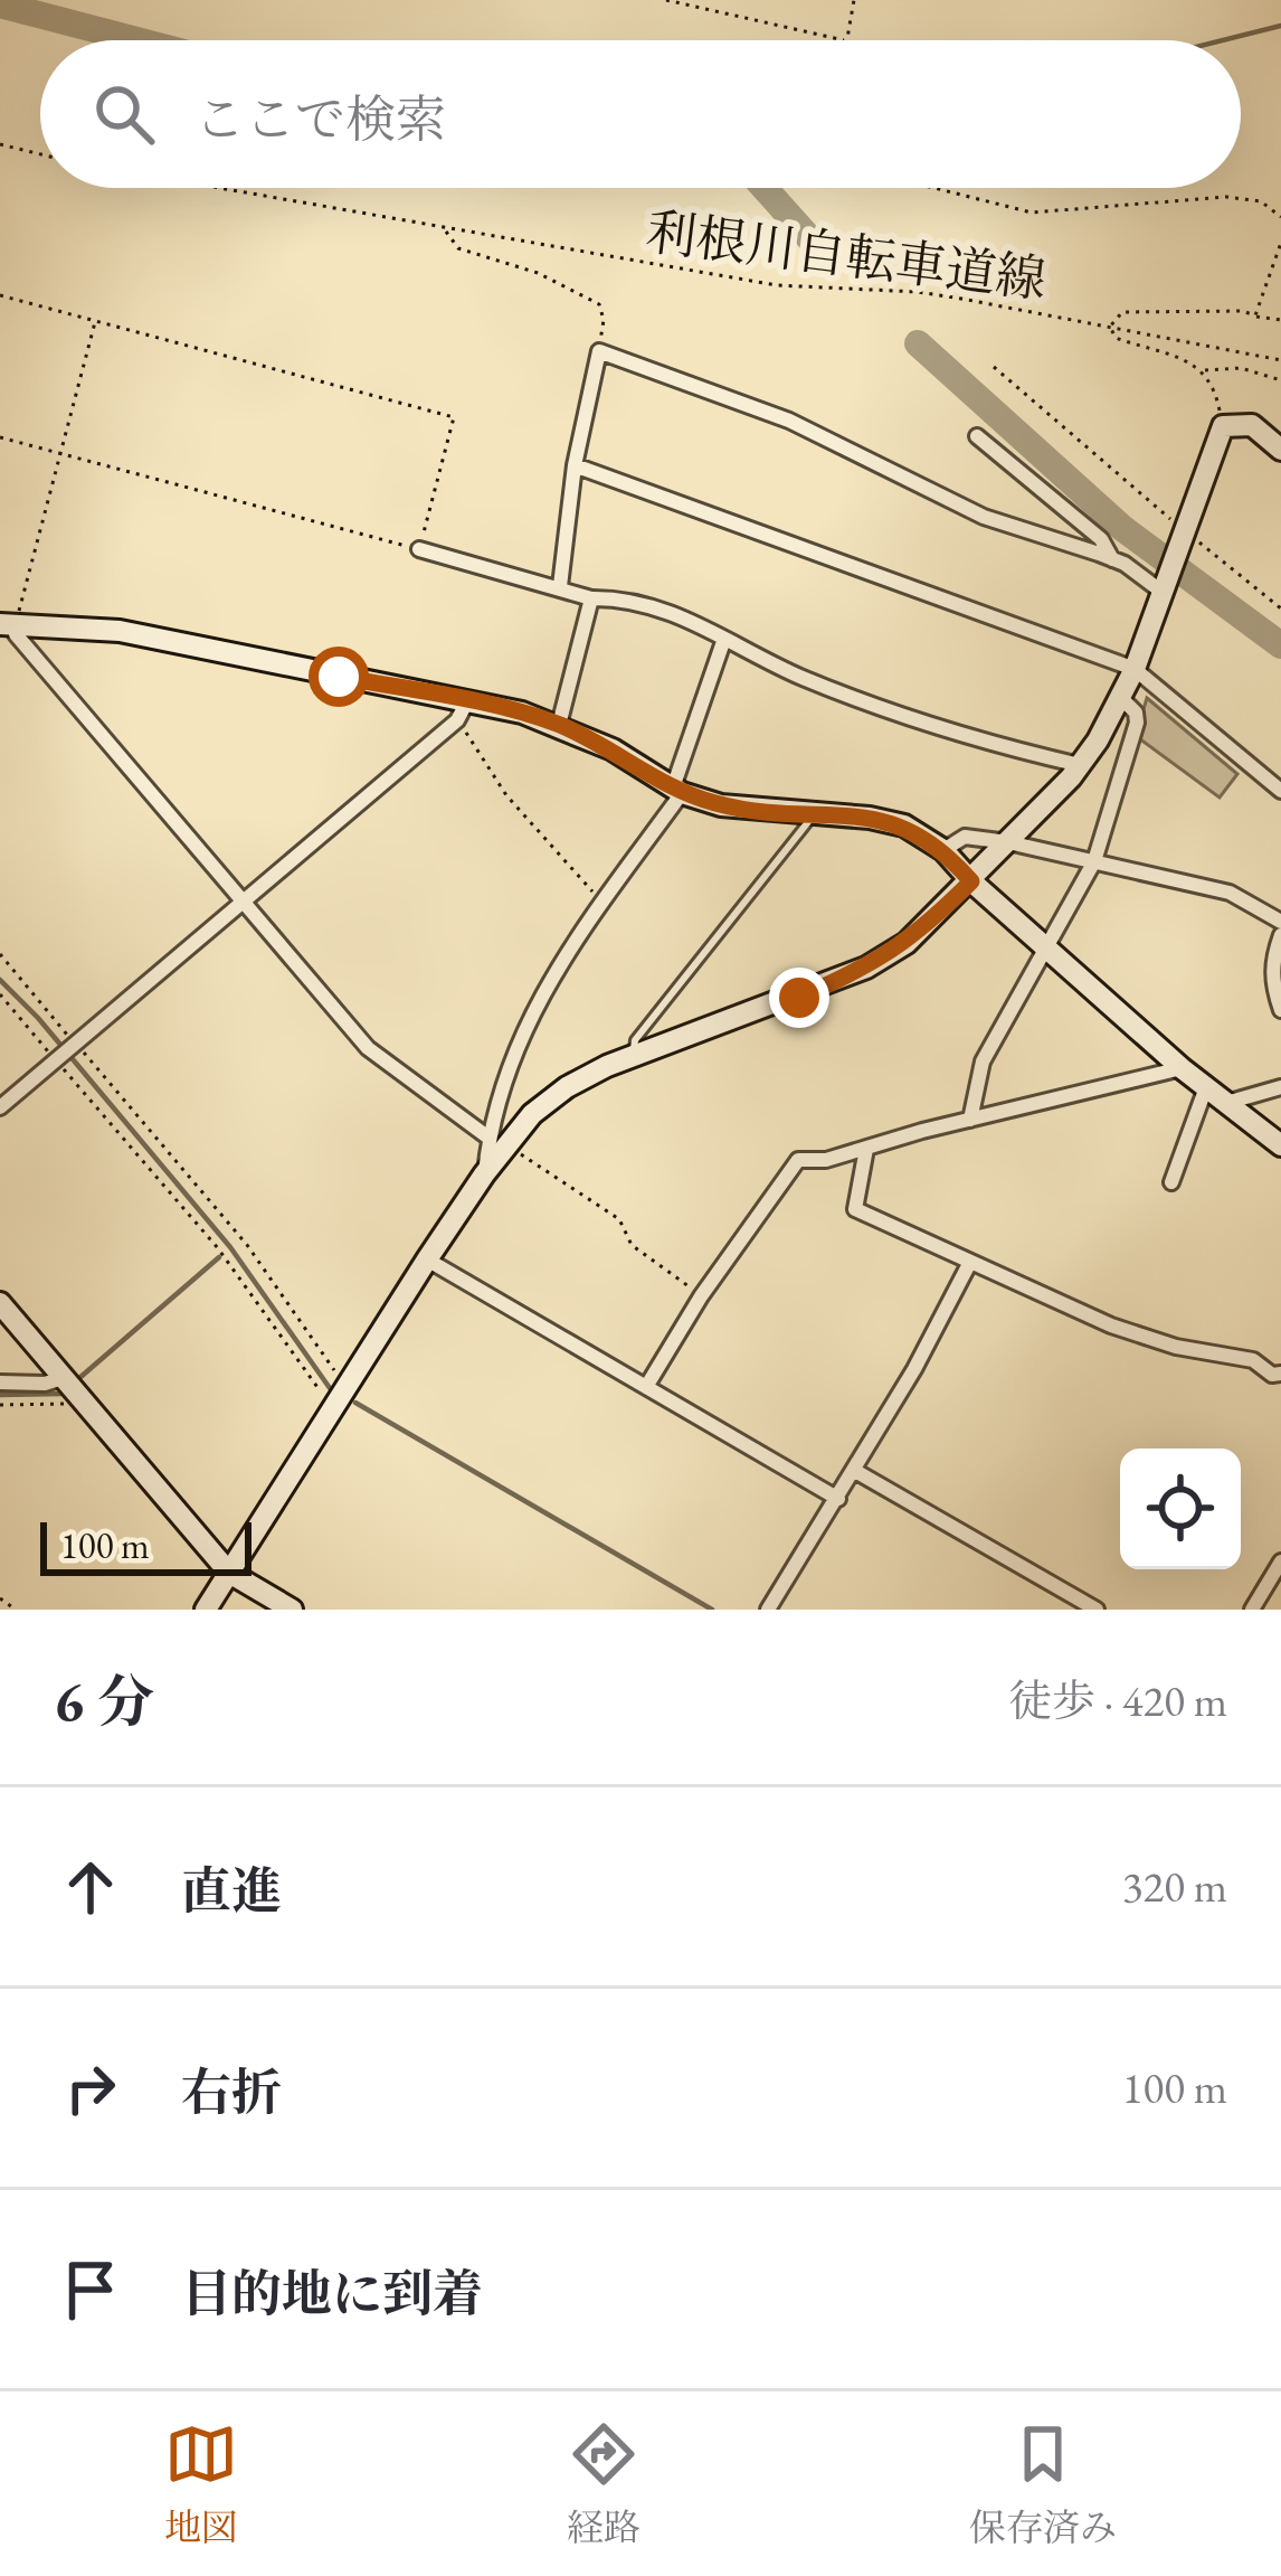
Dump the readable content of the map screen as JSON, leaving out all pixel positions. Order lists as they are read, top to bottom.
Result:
{
  "streets": {
    "path": ["利根川自転車道線"]
  },
  "scale_bar": "100 m",
  "page": {
    "search": "ここで検索",
    "scale": "100 m",
    "heading": ["6 分", "徒歩 · 420 m"],
    "list": [
      ["直進", "320 m"],
      ["右折", "100 m"],
      "目的地に到着"
    ],
    "nav": ["地図", "経路", "保存済み"]
  }
}
